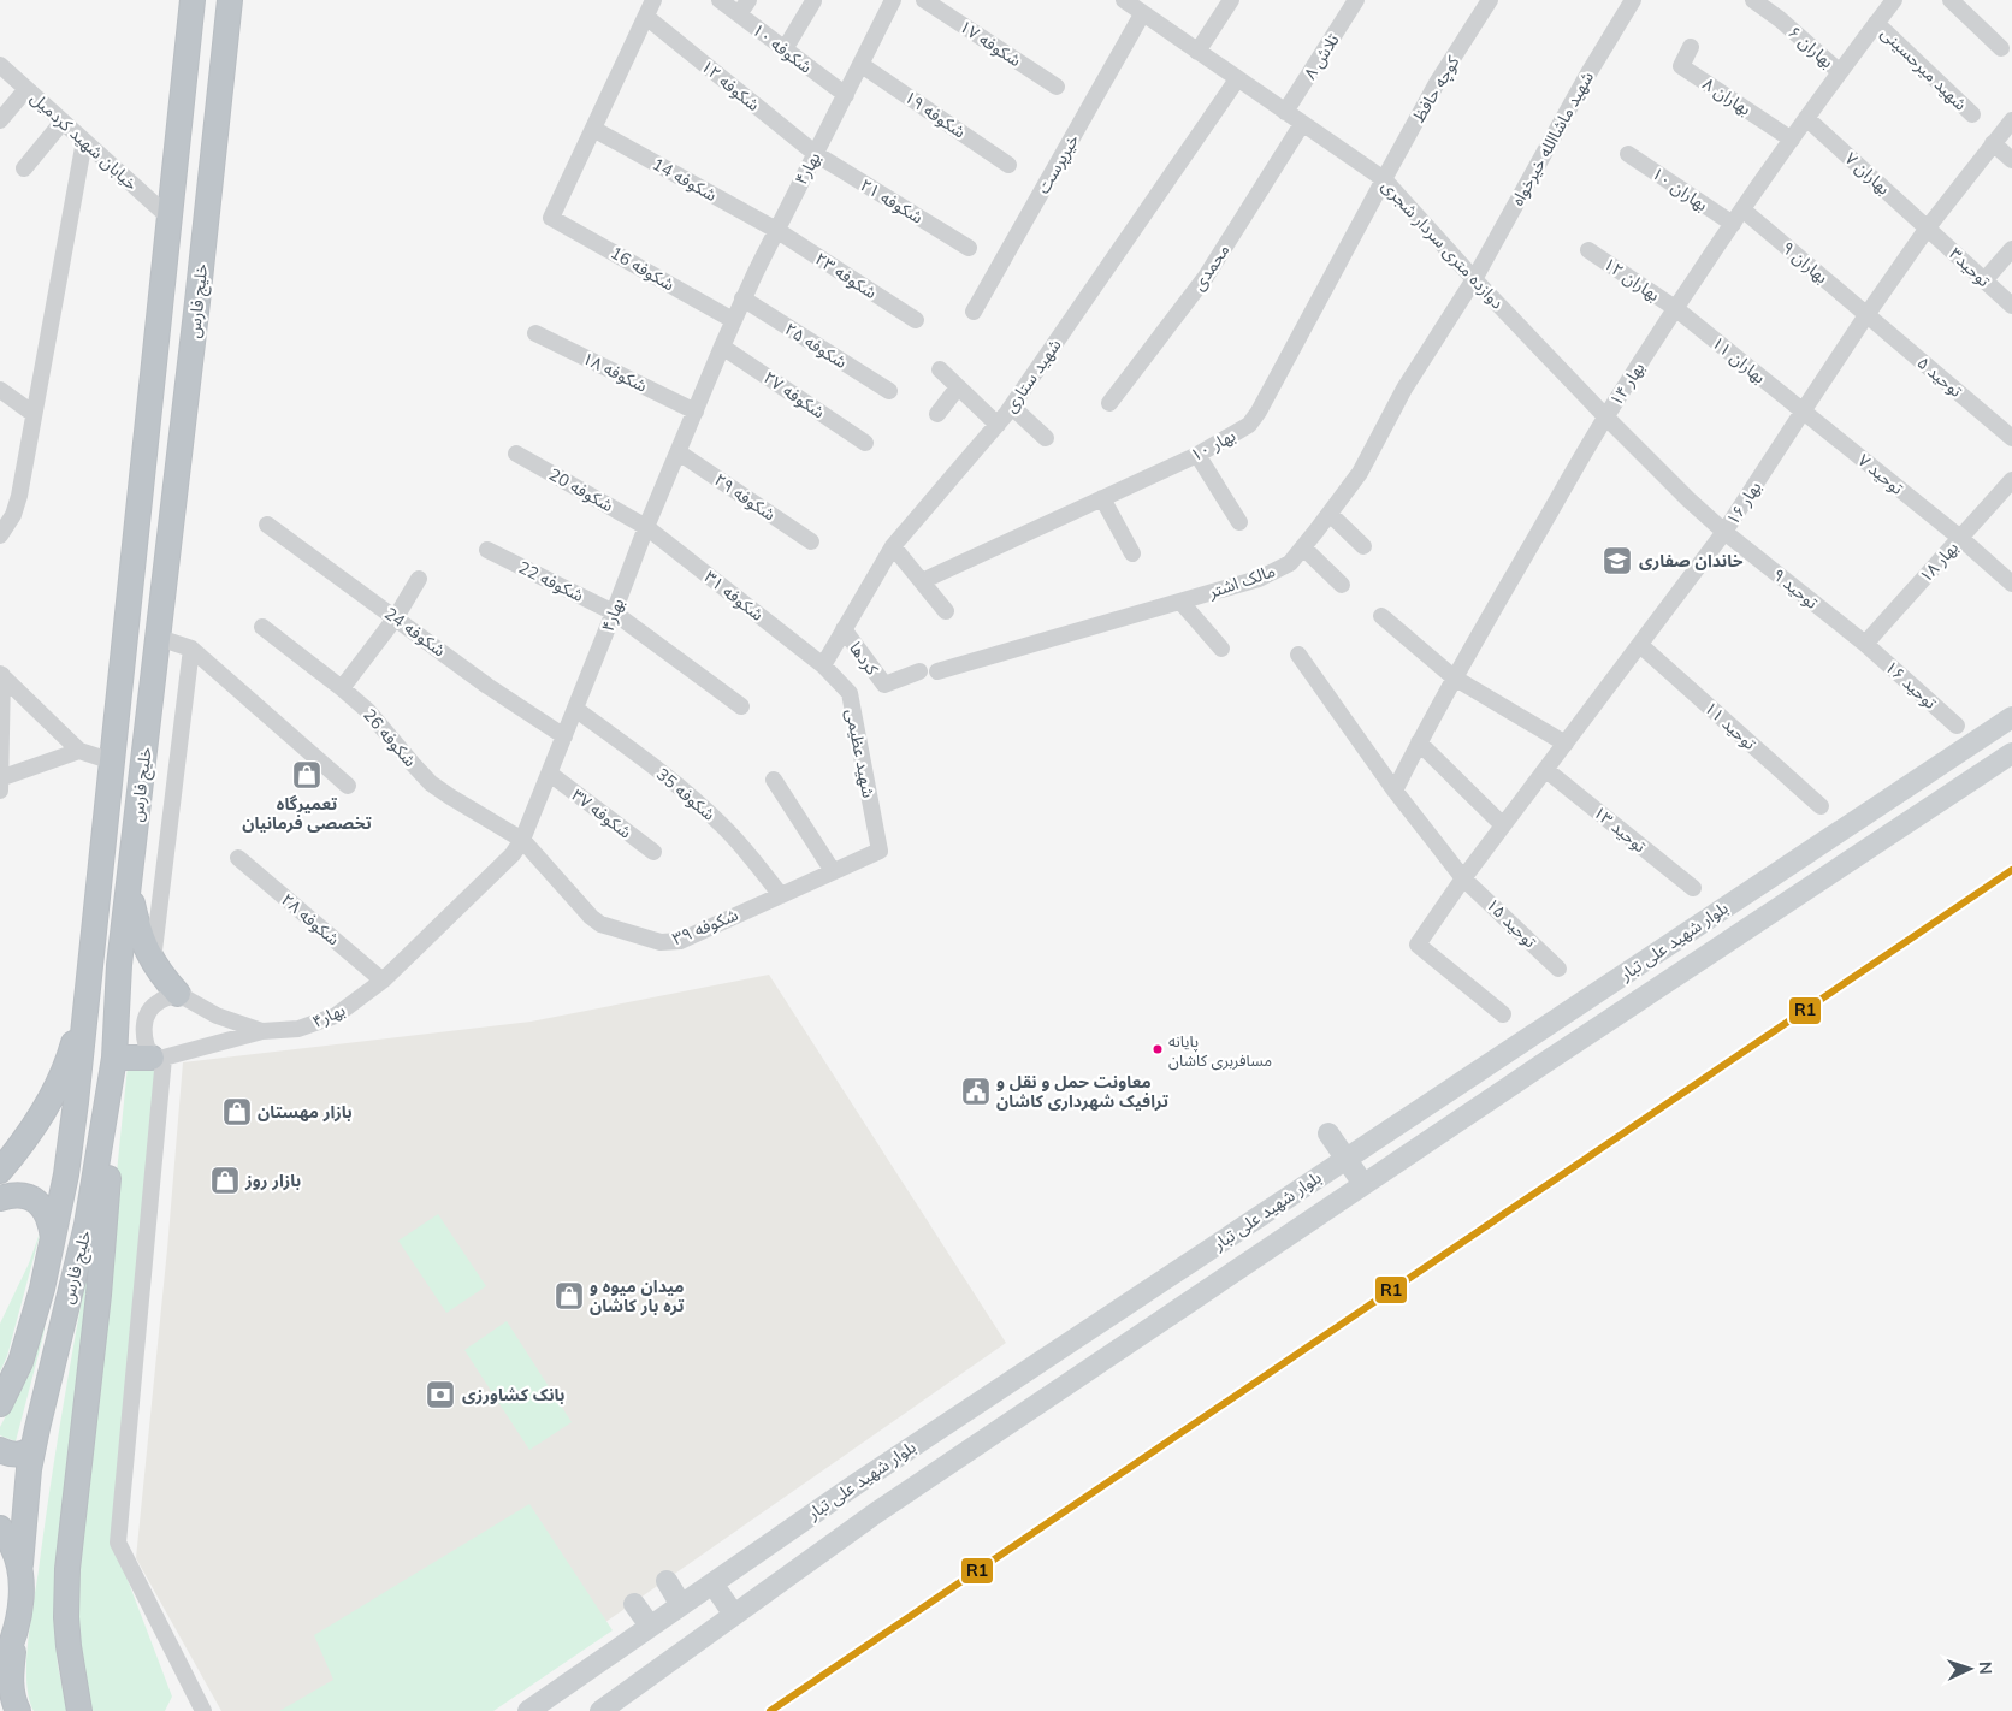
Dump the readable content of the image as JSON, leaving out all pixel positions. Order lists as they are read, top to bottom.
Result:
{
  "streets": {
    "highway": ["خلیج فارس"],
    "main road": ["بلوار شهید علی تبار"],
    "street": [
      "شکوفه ۱۷",
      "بهاران ۶",
      "شکوفه ۱۰",
      "تلاش ۸",
      "شهید میرحسینی",
      "شکوفه ۱۲",
      "کوچه حافظ",
      "بهاران ۸",
      "شکوفه ۱۹",
      "شهید ماشاالله خیرخواه",
      "خیابان شهید کردمیل",
      "خیرپرست",
      "بهار۴",
      "بهاران ۷",
      "شکوفه 14",
      "بهاران ۱۰",
      "شکوفه ۲۱",
      "دوازده متری سردار شجری",
      "بهاران ۹",
      "محمدی",
      "توحید۳",
      "شکوفه 16",
      "شکوفه ۲۳",
      "بهاران ۱۲",
      "شکوفه ۲۵",
      "بهاران ۱۱",
      "شکوفه ۱۸",
      "شهید ستاری",
      "توحید ۵",
      "بهار ۱۴",
      "شکوفه ۲۷",
      "بهار ۱۰",
      "توحید ۷",
      "شکوفه 20",
      "شکوفه ۲۹",
      "بهار ۱۶",
      "بهار ۱۸",
      "شکوفه 22",
      "مالک اشتر",
      "توحید ۹",
      "شکوفه ۳۱",
      "شکوفه 24",
      "کردها",
      "توحید ۱۶",
      "توحید ۱۱",
      "شکوفه 26",
      "شهید عظیمی",
      "شکوفه 35",
      "شکوفه ۳۷",
      "توحید ۱۳",
      "شکوفه ۲۸",
      "توحید ۱۵",
      "شکوفه ۳۹"
    ]
  },
  "crossings": [
    ["بهاران ۶", "بهار ۱۴"],
    ["شکوفه ۱۰", "بهار۴"],
    ["تلاش ۸", "دوازده متری سردار شجری"],
    ["شهید میرحسینی", "بهار ۱۴"],
    ["شکوفه ۱۲", "بهار۴"],
    ["شکوفه ۱۲", "شکوفه ۲۱"],
    ["کوچه حافظ", "دوازده متری سردار شجری"],
    ["کوچه حافظ", "بهار ۱۰"],
    ["بهاران ۸", "بهار ۱۴"],
    ["شکوفه ۱۹", "بهار۴"],
    ["شهید ماشاالله خیرخواه", "دوازده متری سردار شجری"],
    ["شهید ماشاالله خیرخواه", "مالک اشتر"],
    ["خیابان شهید کردمیل", "خلیج فارس"],
    ["خیرپرست", "دوازده متری سردار شجری"],
    ["بهار۴", "شکوفه 14"],
    ["بهار۴", "شکوفه ۲۱"],
    ["بهار۴", "شکوفه 16"],
    ["بهار۴", "شکوفه ۲۳"],
    ["بهار۴", "شکوفه ۲۵"],
    ["بهار۴", "شکوفه ۱۸"],
    ["بهار۴", "شکوفه ۲۷"],
    ["بهار۴", "شکوفه 20"],
    ["بهار۴", "شکوفه ۲۹"],
    ["بهار۴", "شکوفه 22"],
    ["بهار۴", "شکوفه ۳۱"],
    ["بهار۴", "شکوفه 24"],
    ["بهار۴", "شکوفه 26"],
    ["بهار۴", "شکوفه 35"],
    ["بهار۴", "شکوفه ۳۷"],
    ["بهار۴", "شکوفه ۲۸"],
    ["بهار۴", "شکوفه ۳۹"],
    ["بهاران ۷", "توحید۳"],
    ["بهاران ۷", "بهار ۱۴"],
    ["بهاران ۷", "بهار ۱۶"],
    ["شکوفه 14", "شکوفه 16"],
    ["شکوفه 14", "شکوفه ۲۳"],
    ["بهاران ۱۰", "بهاران ۹"],
    ["بهاران ۱۰", "بهار ۱۴"],
    ["دوازده متری سردار شجری", "محمدی"],
    ["دوازده متری سردار شجری", "شهید ستاری"],
    ["دوازده متری سردار شجری", "بهار ۱۴"],
    ["دوازده متری سردار شجری", "بهار ۱۰"],
    ["دوازده متری سردار شجری", "بهار ۱۶"],
    ["دوازده متری سردار شجری", "مالک اشتر"],
    ["دوازده متری سردار شجری", "توحید ۹"],
    ["بهاران ۹", "توحید ۵"],
    ["بهاران ۹", "بهار ۱۴"],
    ["بهاران ۹", "بهار ۱۶"],
    ["توحید۳", "بهار ۱۶"],
    ["بهاران ۱۲", "بهاران ۱۱"],
    ["بهاران ۱۲", "بهار ۱۴"],
    ["بهاران ۱۱", "بهار ۱۴"],
    ["بهاران ۱۱", "توحید ۷"],
    ["بهاران ۱۱", "بهار ۱۶"],
    ["شهید ستاری", "شکوفه ۳۱"],
    ["شهید ستاری", "کردها"],
    ["شهید ستاری", "شهید عظیمی"],
    ["توحید ۵", "بهار ۱۶"],
    ["بهار ۱۴", "توحید ۱۵"],
    ["توحید ۷", "بهار ۱۶"],
    ["توحید ۷", "بهار ۱۸"],
    ["شکوفه 20", "شکوفه ۳۱"],
    ["بهار ۱۶", "توحید ۹"],
    ["بهار ۱۶", "توحید ۱۱"],
    ["بهار ۱۶", "توحید ۱۳"],
    ["بهار ۱۶", "توحید ۱۵"],
    ["بهار ۱۸", "توحید ۹"],
    ["بهار ۱۸", "توحید ۱۶"],
    ["توحید ۹", "توحید ۱۶"],
    ["شکوفه ۳۱", "شهید عظیمی"],
    ["شکوفه 26", "شکوفه ۳۹"],
    ["شهید عظیمی", "شکوفه ۳۹"],
    ["شکوفه 35", "شکوفه ۳۹"]
  ],
  "places": {
    "school or university": ["خاندان صفاری"],
    "shop": [
      "تعمیرگاه تخصصی فرمانیان",
      "بازار مهستان",
      "بازار روز",
      "میدان میوه و تره بار کاشان"
    ],
    "other": ["پایانه مسافربری کاشان"],
    "public building": ["معاونت حمل و نقل و ترافیک شهرداری کاشان"],
    "bank": ["بانک کشاورزی"]
  },
  "lines": ["transit line R1"],
  "north": "right"
}
